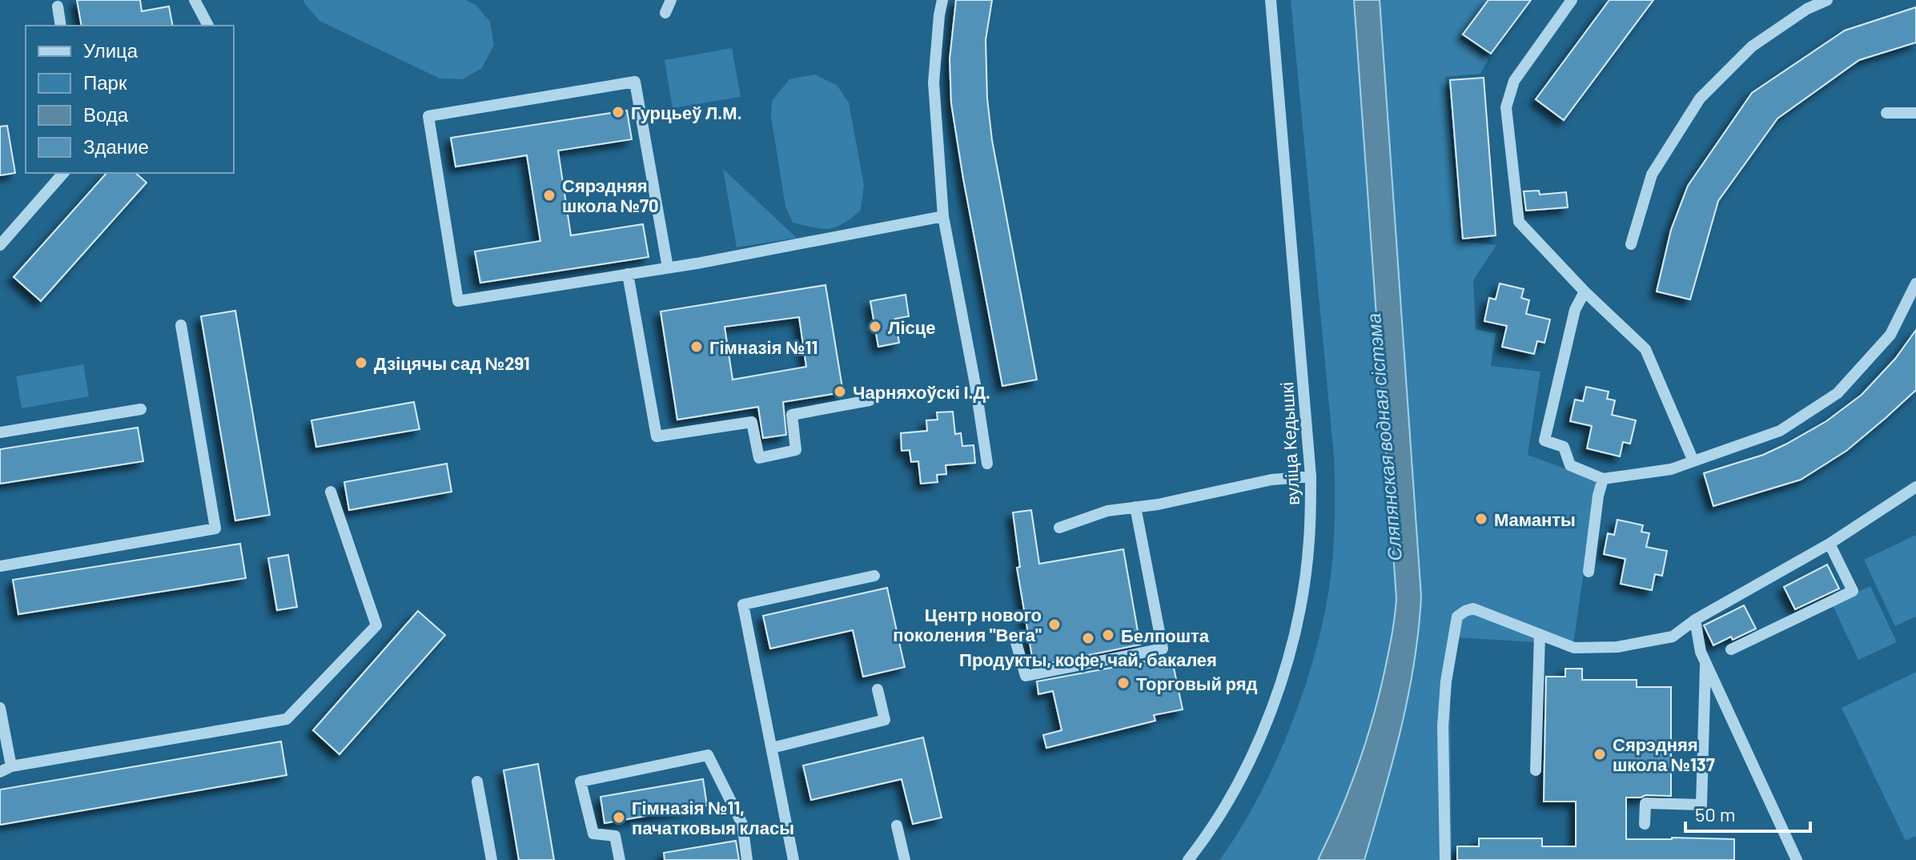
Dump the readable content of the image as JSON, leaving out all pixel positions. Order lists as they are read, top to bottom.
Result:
{
  "streets": {
    "street": ["вуліца Кедышкі"]
  },
  "water": ["Сляпянская водная сістэма"],
  "places": [
    "Гурцьеў Л.М.",
    "Сярэдняя школа №70",
    "Лісце",
    "Гімназія №11",
    "Дзіцячы сад №291",
    "Чарняхоўскі І.Д.",
    "Маманты",
    "Центр нового поколения \"Вега\"",
    "Белпошта",
    "Продукты, кофе, чай, бакалея",
    "Торговый ряд",
    "Сярэдняя школа №137",
    "Гімназія №11, пачатковыя класы"
  ],
  "legend": [
    "Улица",
    "Парк",
    "Вода",
    "Здание"
  ],
  "scale_bar": "50 m"
}
